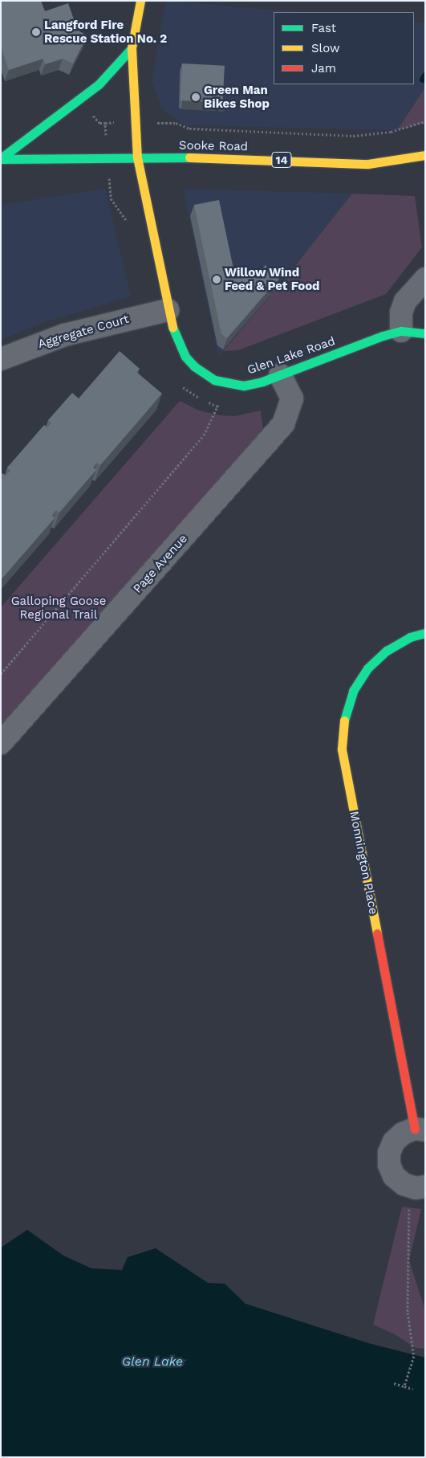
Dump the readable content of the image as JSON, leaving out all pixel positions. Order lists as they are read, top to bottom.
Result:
{
  "streets": {
    "street": [
      "Sooke Road",
      "14",
      "Aggregate Court",
      "Glen Lake Road",
      "Page Avenue",
      "Monnington Place"
    ]
  },
  "crossings": [
    ["Sooke Road", "Glen Lake Road"],
    ["Aggregate Court", "Glen Lake Road"],
    ["Glen Lake Road", "Page Avenue"]
  ],
  "water": ["Glen Lake"],
  "parks": ["Galloping Goose Regional Trail"],
  "places": ["Langford Fire Rescue Station No. 2", "Green Man Bikes Shop", "Willow Wind Feed & Pet Food"],
  "legend": ["Fast", "Slow", "Jam"]
}
